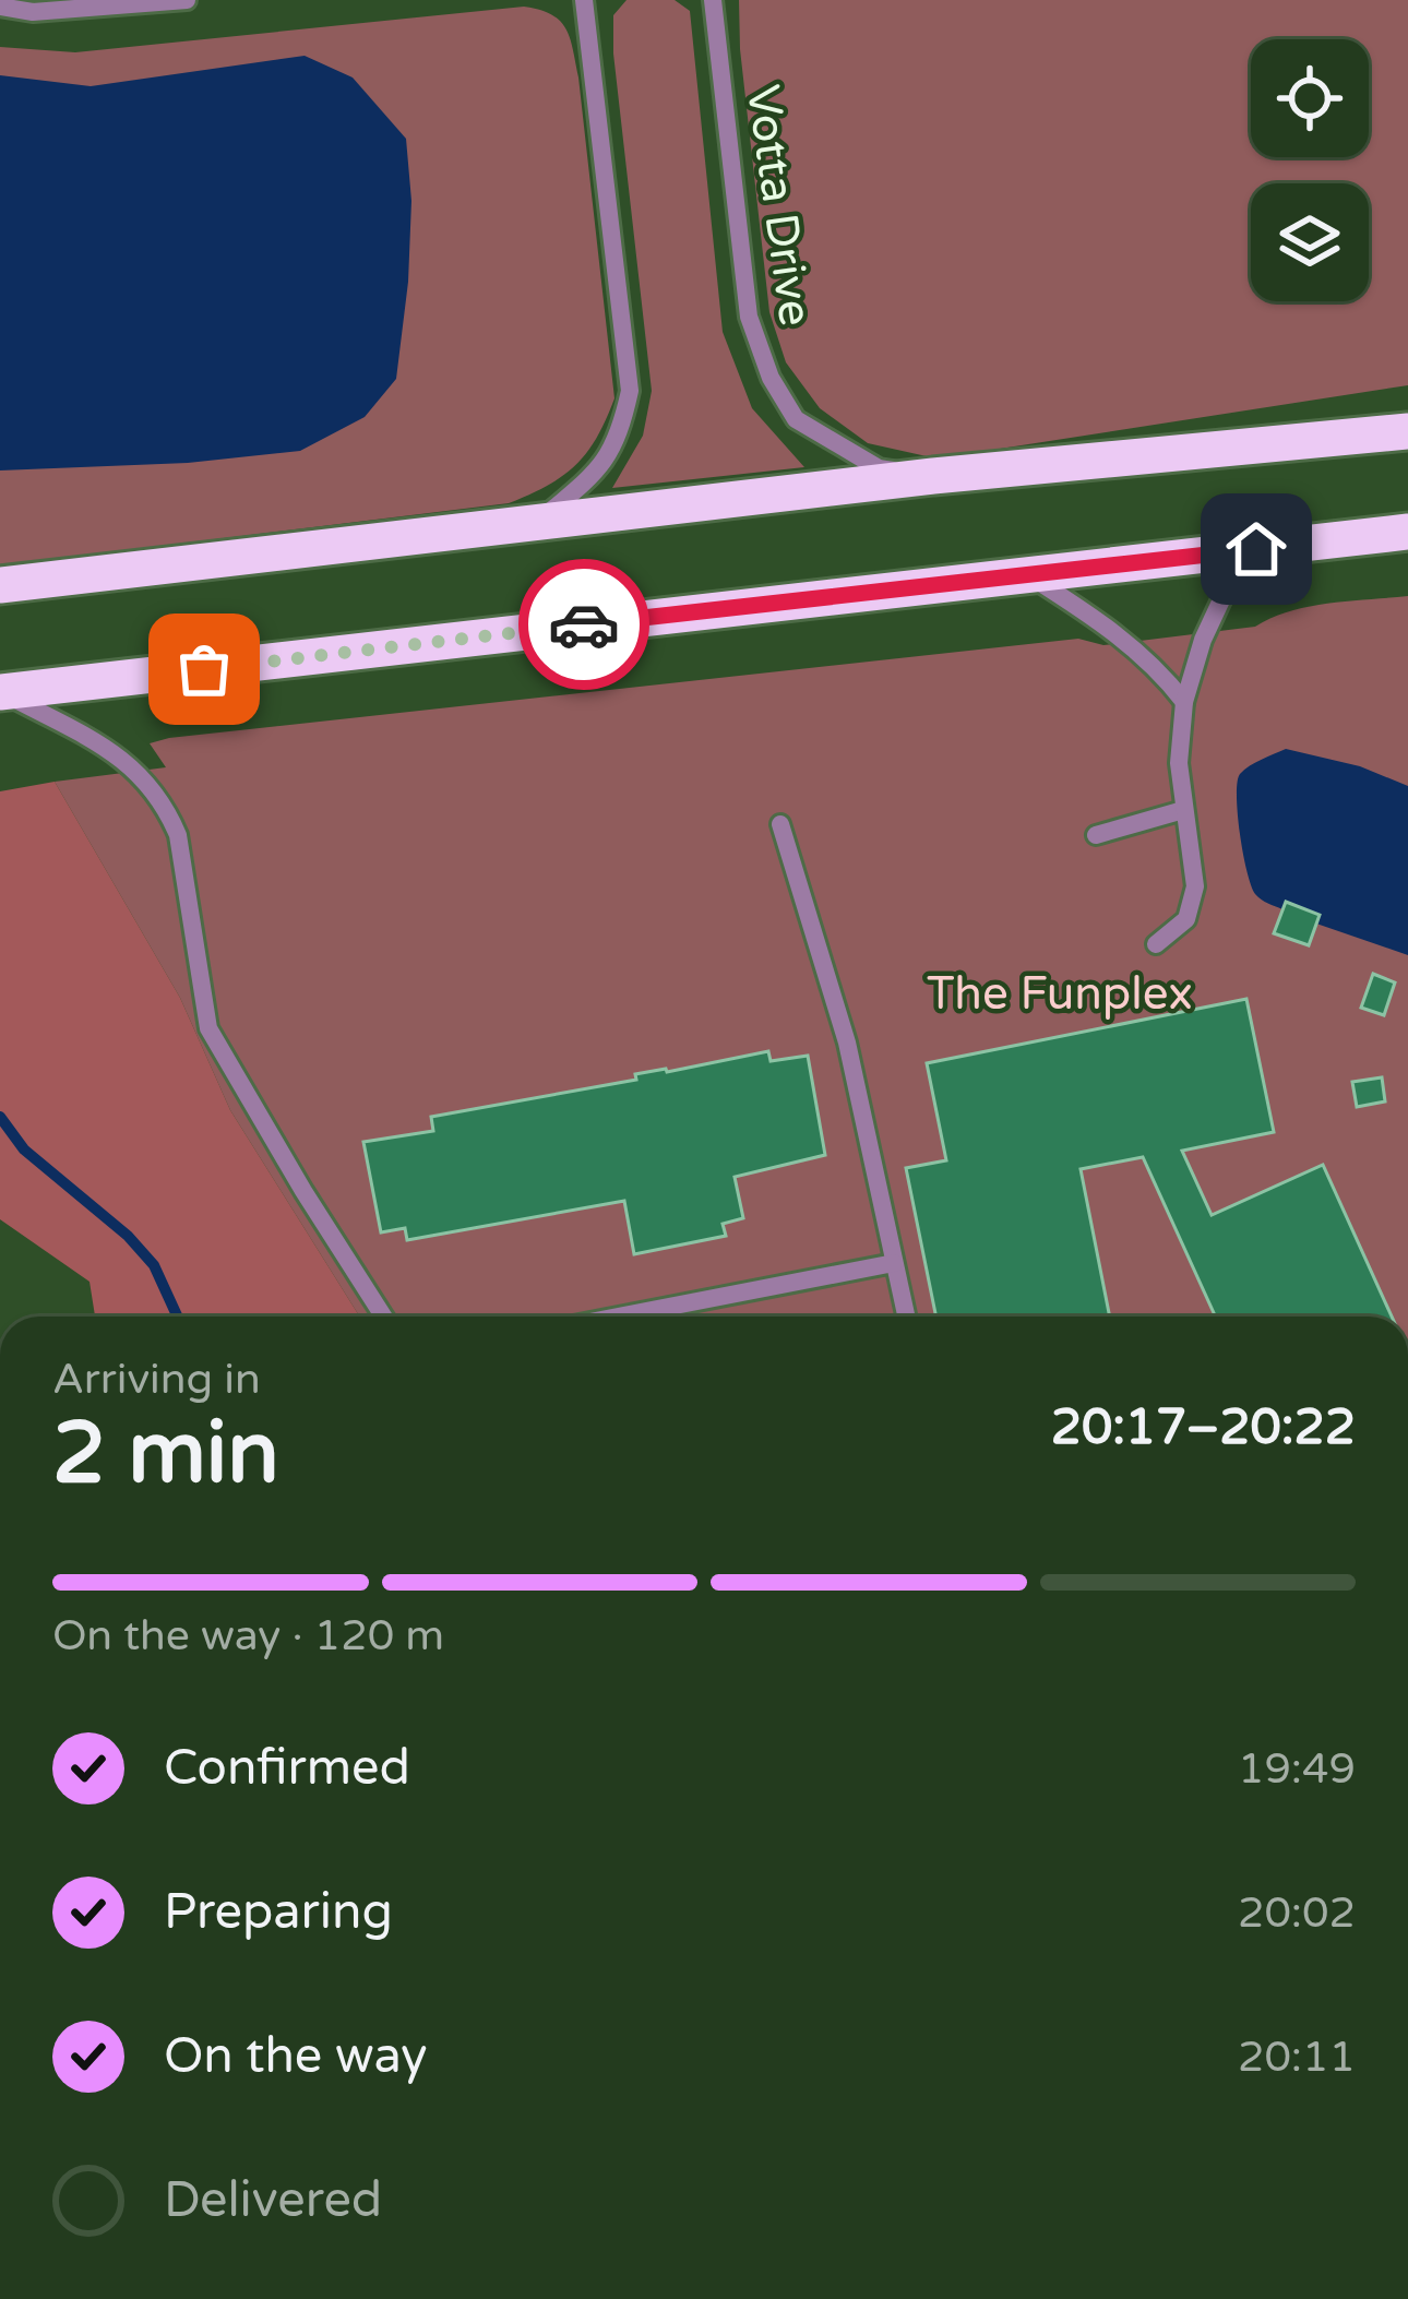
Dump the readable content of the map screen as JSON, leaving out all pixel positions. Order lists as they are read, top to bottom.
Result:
{
  "streets": {
    "lane": ["Votta Drive"]
  },
  "parks": ["The Funplex"],
  "page": {
    "heading": ["2 min", "Arriving in", "20:17–20:22"],
    "bar": "On the way · 120 m",
    "list": [
      ["Confirmed", "19:49"],
      ["Preparing", "20:02"],
      ["On the way", "20:11"],
      "Delivered"
    ]
  }
}
